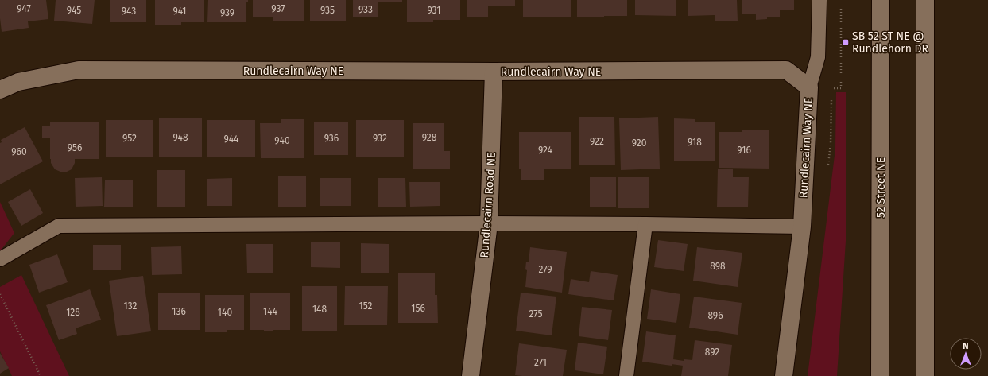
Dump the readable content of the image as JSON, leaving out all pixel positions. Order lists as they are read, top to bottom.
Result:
{
  "streets": {
    "street": ["Rundlecairn Way NE", "52 Street NE", "Rundlecairn Road NE"]
  },
  "crossings": [
    ["Rundlecairn Way NE", "Rundlecairn Road NE"]
  ],
  "places": {
    "transit": ["SB 52 ST NE @ Rundlehorn DR"]
  },
  "house_numbers": [
    "947",
    "937",
    "933",
    "945",
    "935",
    "931",
    "943",
    "941",
    "939",
    "948",
    "928",
    "952",
    "936",
    "932",
    "944",
    "940",
    "922",
    "918",
    "920",
    "956",
    "924",
    "916",
    "960",
    "898",
    "279",
    "132",
    "152",
    "156",
    "148",
    "136",
    "144",
    "128",
    "140",
    "275",
    "896",
    "892",
    "271"
  ],
  "north": "top"
}
